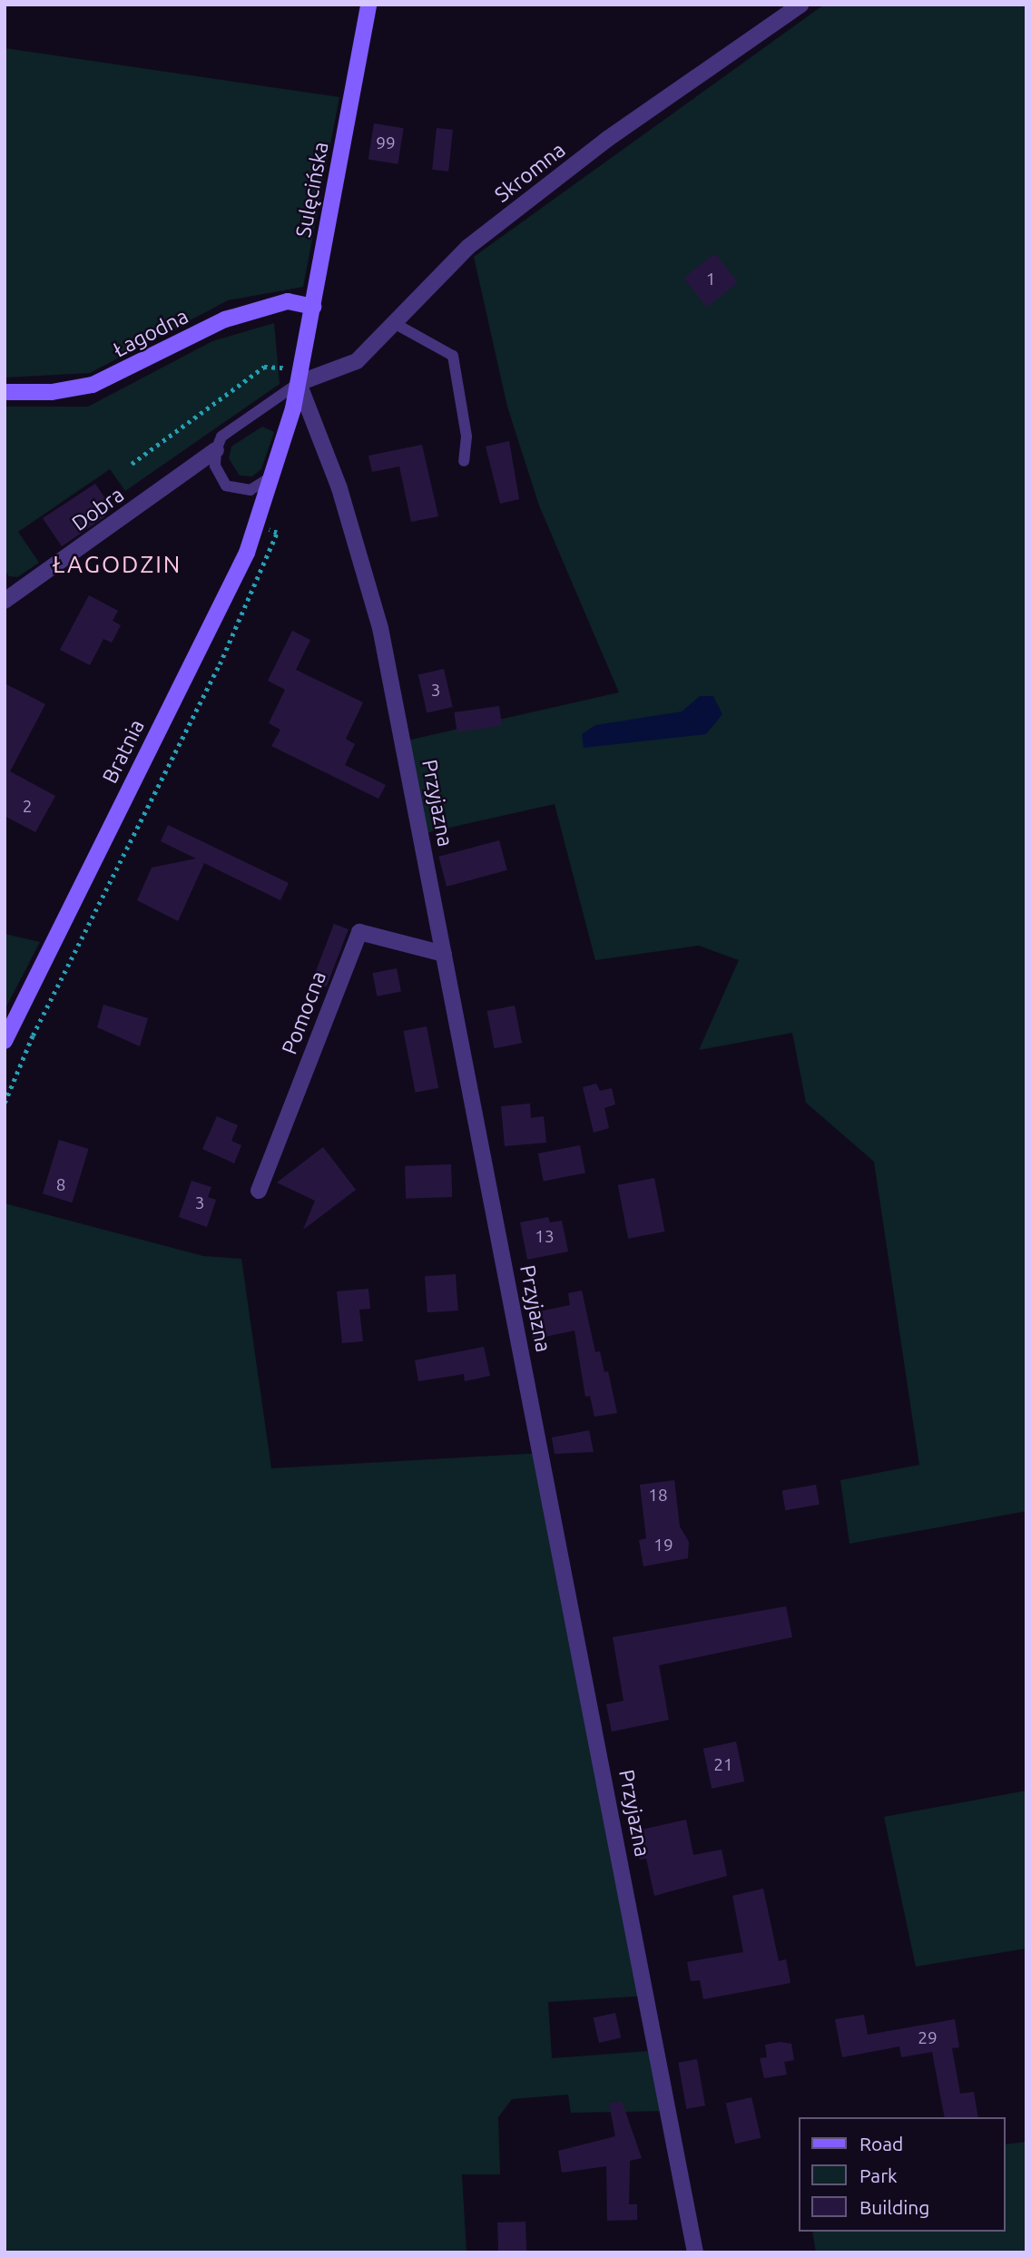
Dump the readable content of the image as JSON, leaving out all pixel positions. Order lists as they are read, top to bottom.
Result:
{
  "streets": {
    "street": [
      "Skromna",
      "Sulęcińska",
      "Łagodna",
      "Dobra",
      "Bratnia",
      "Przyjazna",
      "Pomocna"
    ]
  },
  "crossings": [
    ["Skromna", "Sulęcińska"],
    ["Skromna", "Bratnia"],
    ["Skromna", "Przyjazna"],
    ["Sulęcińska", "Łagodna"],
    ["Sulęcińska", "Bratnia"],
    ["Sulęcińska", "Przyjazna"],
    ["Bratnia", "Przyjazna"],
    ["Przyjazna", "Pomocna"]
  ],
  "districts": ["ŁAGODZIN"],
  "house_numbers": [
    "99",
    "1",
    "3",
    "2",
    "8",
    "3",
    "13",
    "18",
    "19",
    "21",
    "29"
  ],
  "legend": ["Road", "Park", "Building"]
}
